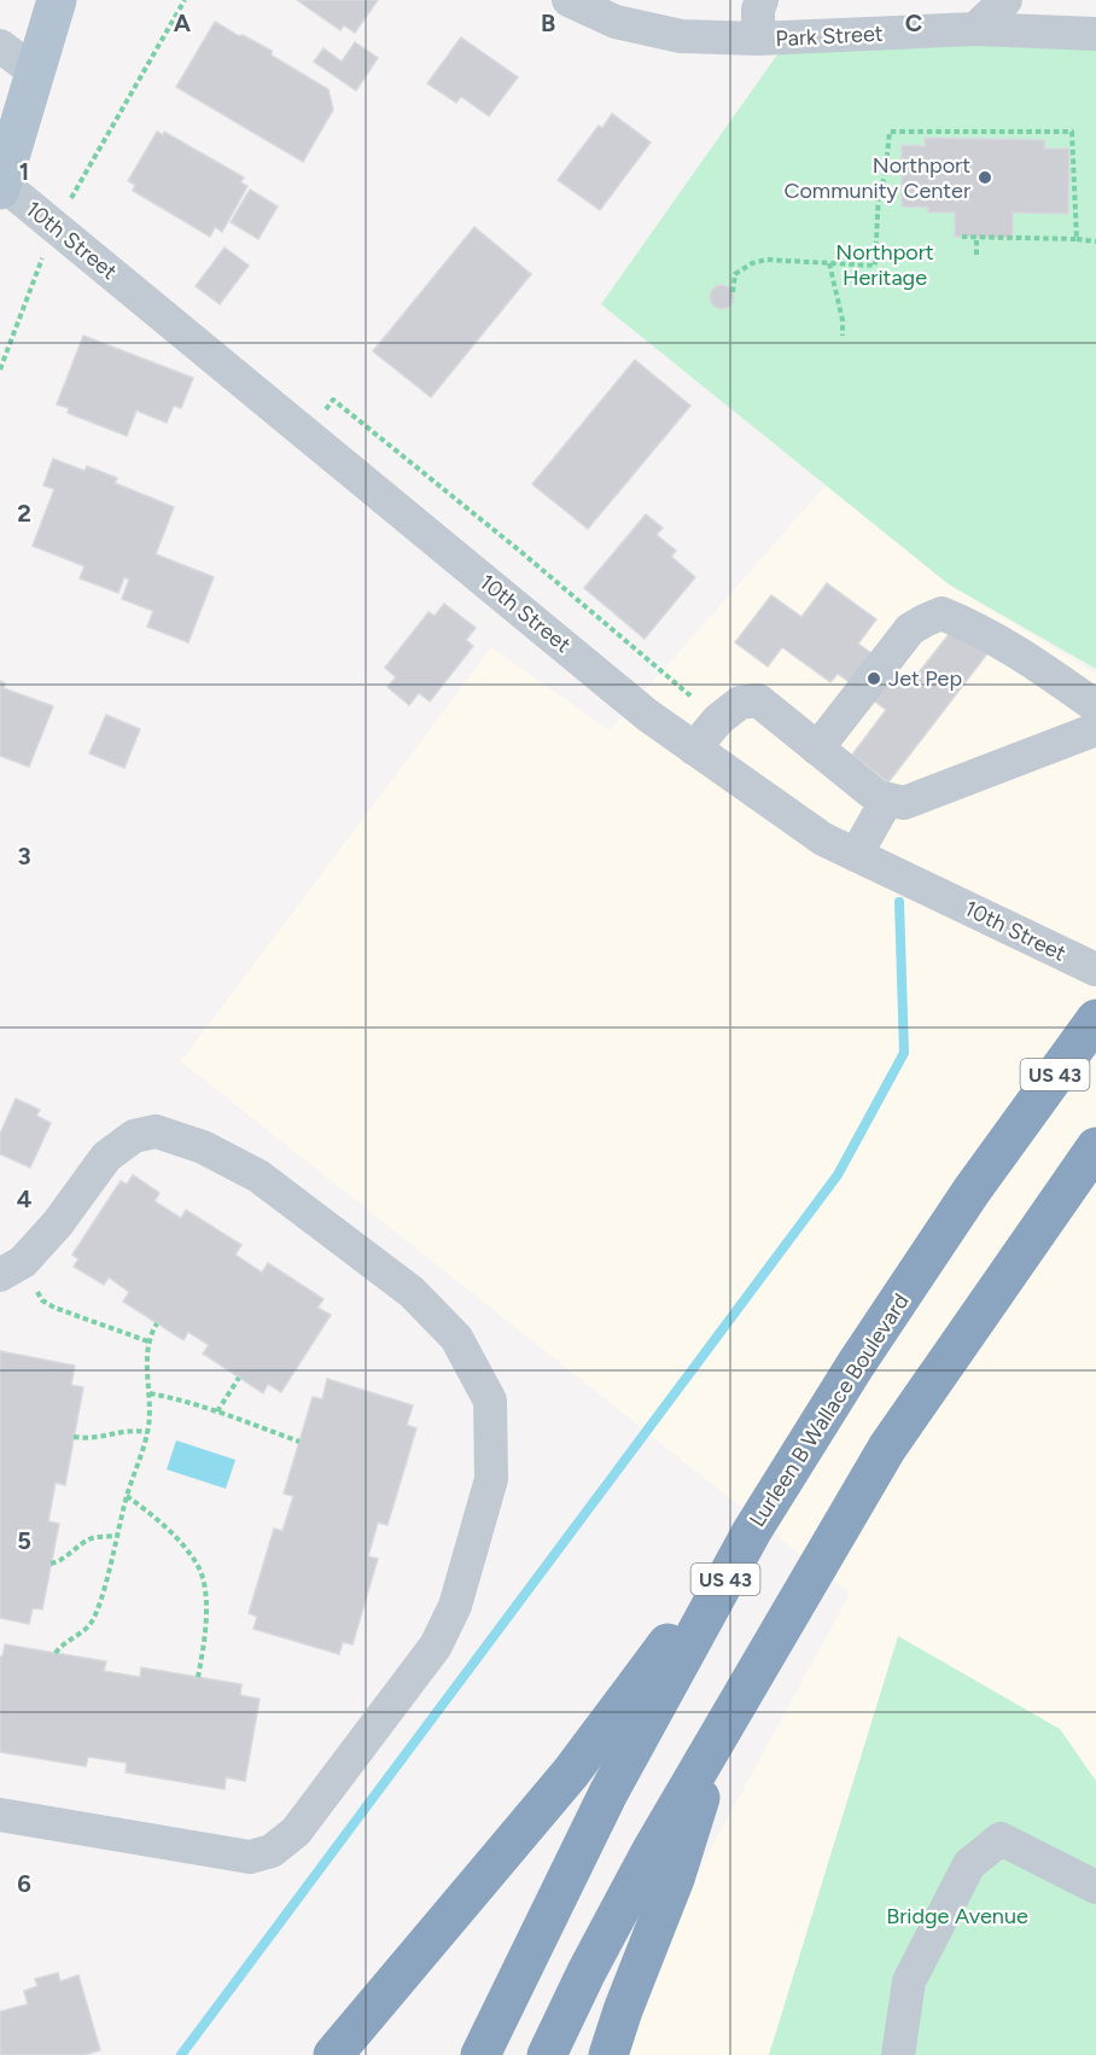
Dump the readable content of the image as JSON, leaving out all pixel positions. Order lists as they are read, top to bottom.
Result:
{
  "streets": {
    "highway": ["US 43", "Lurleen B Wallace Boulevard"],
    "street": ["Park Street", "10th Street"]
  },
  "parks": ["Northport Heritage", "Bridge Avenue"],
  "places": ["Northport Community Center", "Jet Pep"],
  "grid": {
    "columns": ["A", "B", "C"],
    "rows": [
      "1",
      "2",
      "3",
      "4",
      "5",
      "6"
    ]
  }
}
